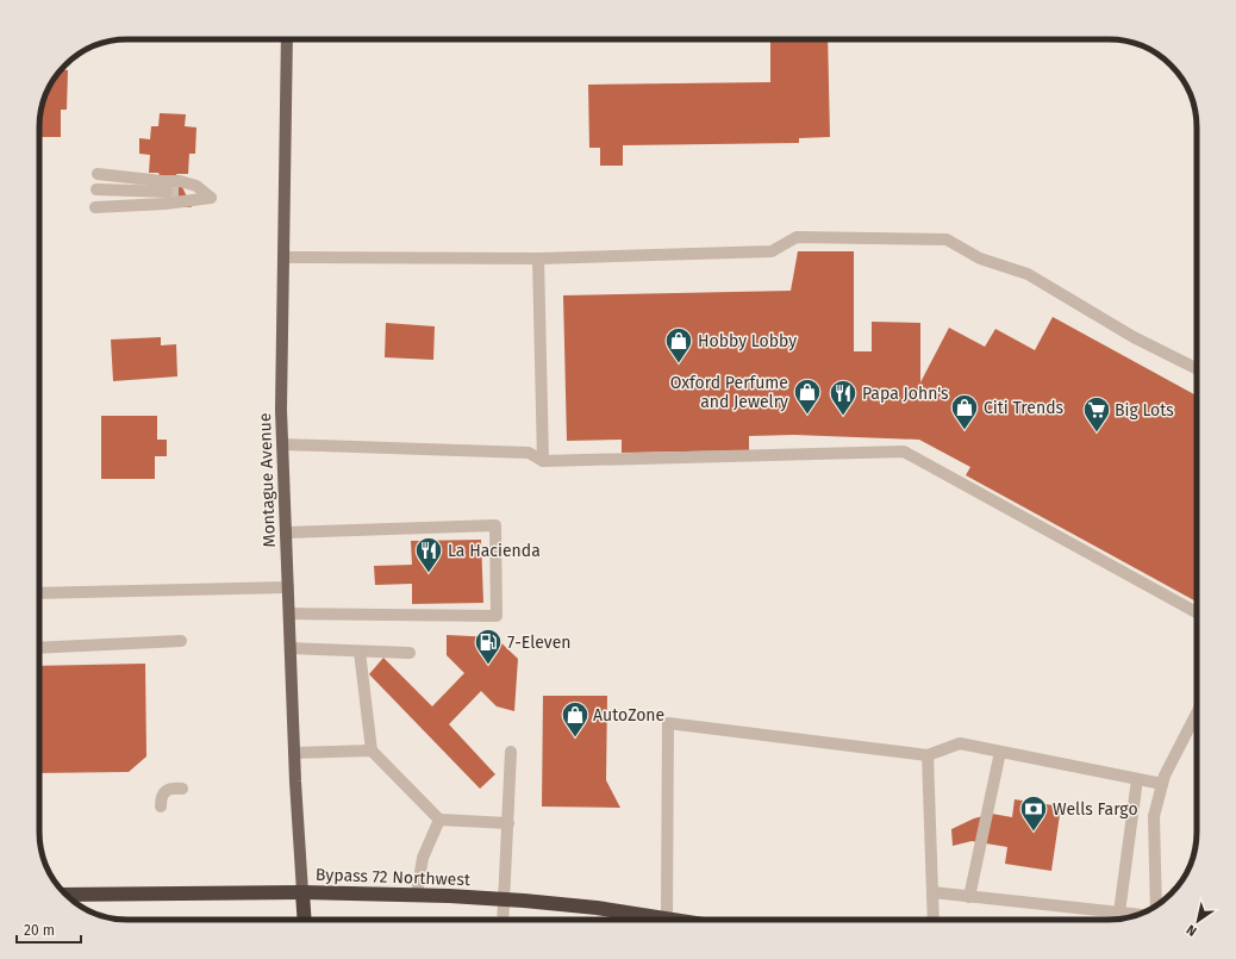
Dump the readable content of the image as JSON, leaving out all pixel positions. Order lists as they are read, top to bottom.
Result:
{
  "streets": {
    "highway": ["Montague Avenue", "Bypass 72 Northwest"]
  },
  "crossings": [
    ["Montague Avenue", "Bypass 72 Northwest"]
  ],
  "places": {
    "shop": [
      "Hobby Lobby",
      "Oxford Perfume and Jewelry",
      "Citi Trends",
      "AutoZone"
    ],
    "restaurant": ["Papa John's", "La Hacienda"],
    "supermarket": ["Big Lots"],
    "fuel station": ["7-Eleven"],
    "bank": ["Wells Fargo"]
  },
  "scale_bar": "20 m",
  "north": "bottom left"
}
